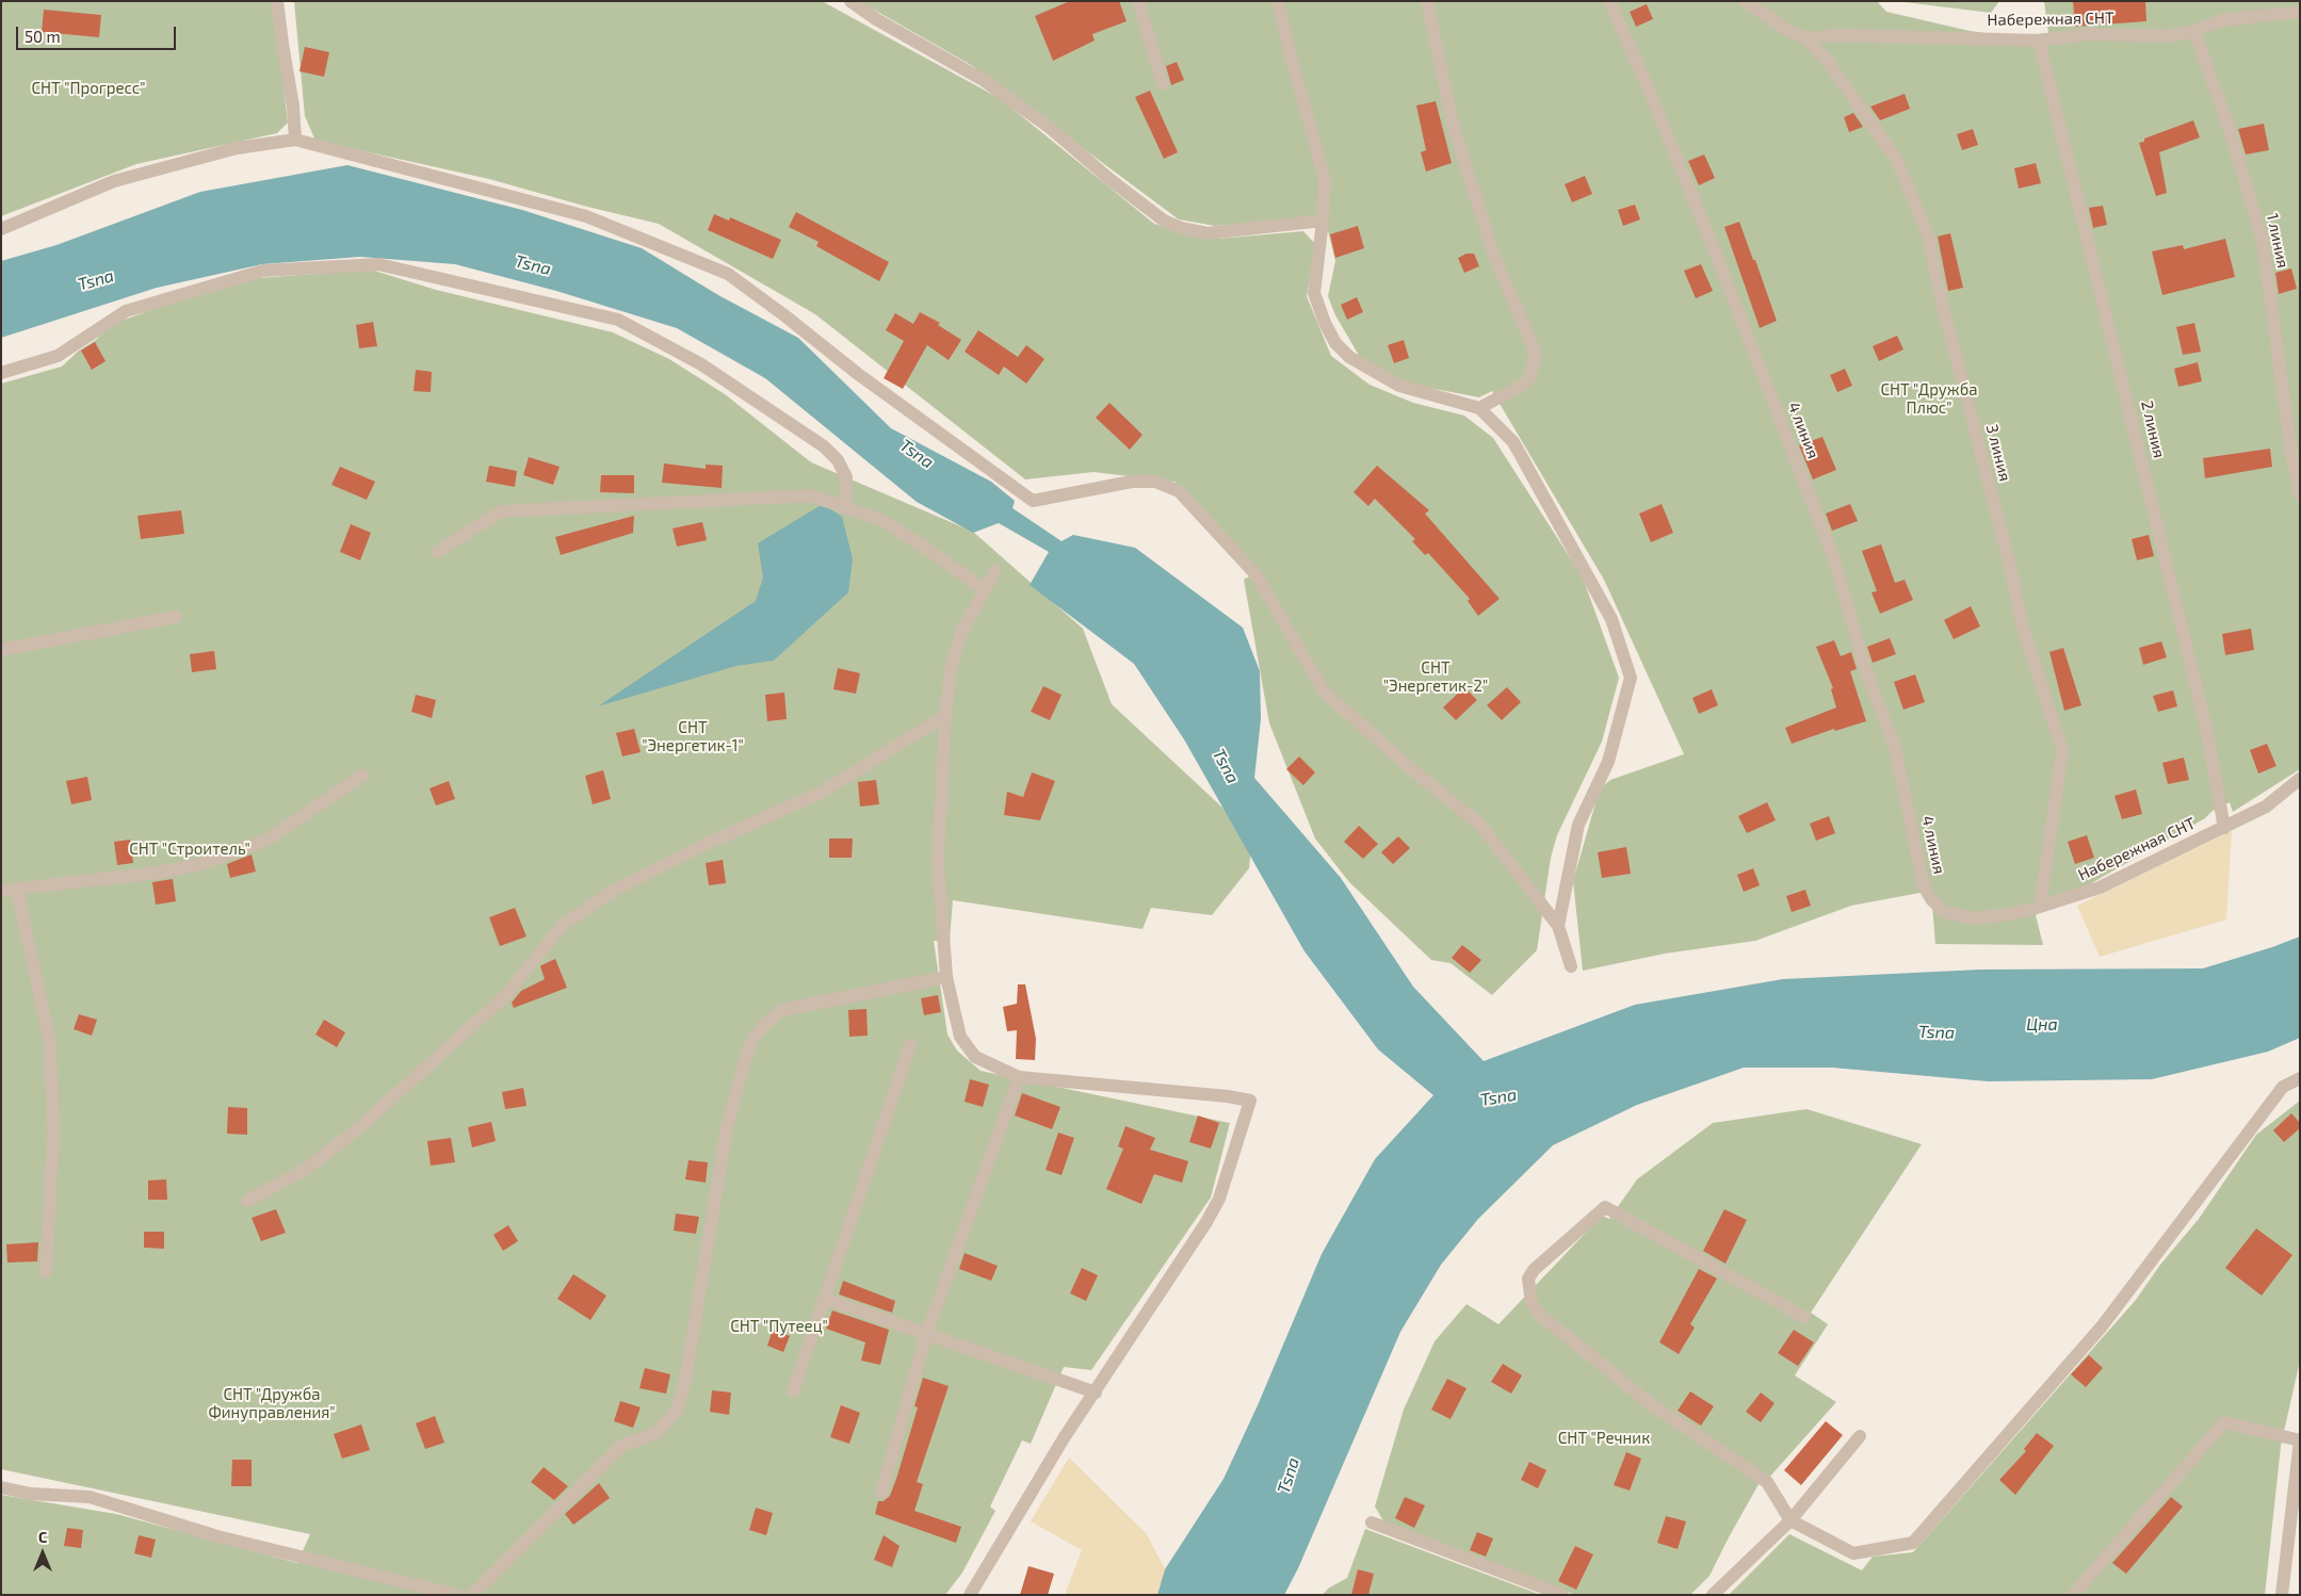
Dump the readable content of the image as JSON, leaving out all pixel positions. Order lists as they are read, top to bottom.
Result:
{
  "streets": {
    "street": [
      "Набережная СНТ",
      "1 линия",
      "2 линия",
      "4 линия",
      "3 линия"
    ]
  },
  "crossings": [
    ["Набережная СНТ", "1 линия"],
    ["Набережная СНТ", "2 линия"],
    ["Набережная СНТ", "4 линия"],
    ["Набережная СНТ", "3 линия"]
  ],
  "water": ["Tsna", "Цна"],
  "parks": [
    "СНТ \"Прогресс\"",
    "СНТ \"Дружба Плюс\"",
    "СНТ \"Энергетик-2\"",
    "СНТ \"Энергетик-1\"",
    "СНТ \"Строитель\"",
    "СНТ \"Путеец\"",
    "СНТ \"Дружба Финуправления\"",
    "СНТ \"Речник"
  ],
  "scale_bar": "50 m",
  "north": "top"
}
